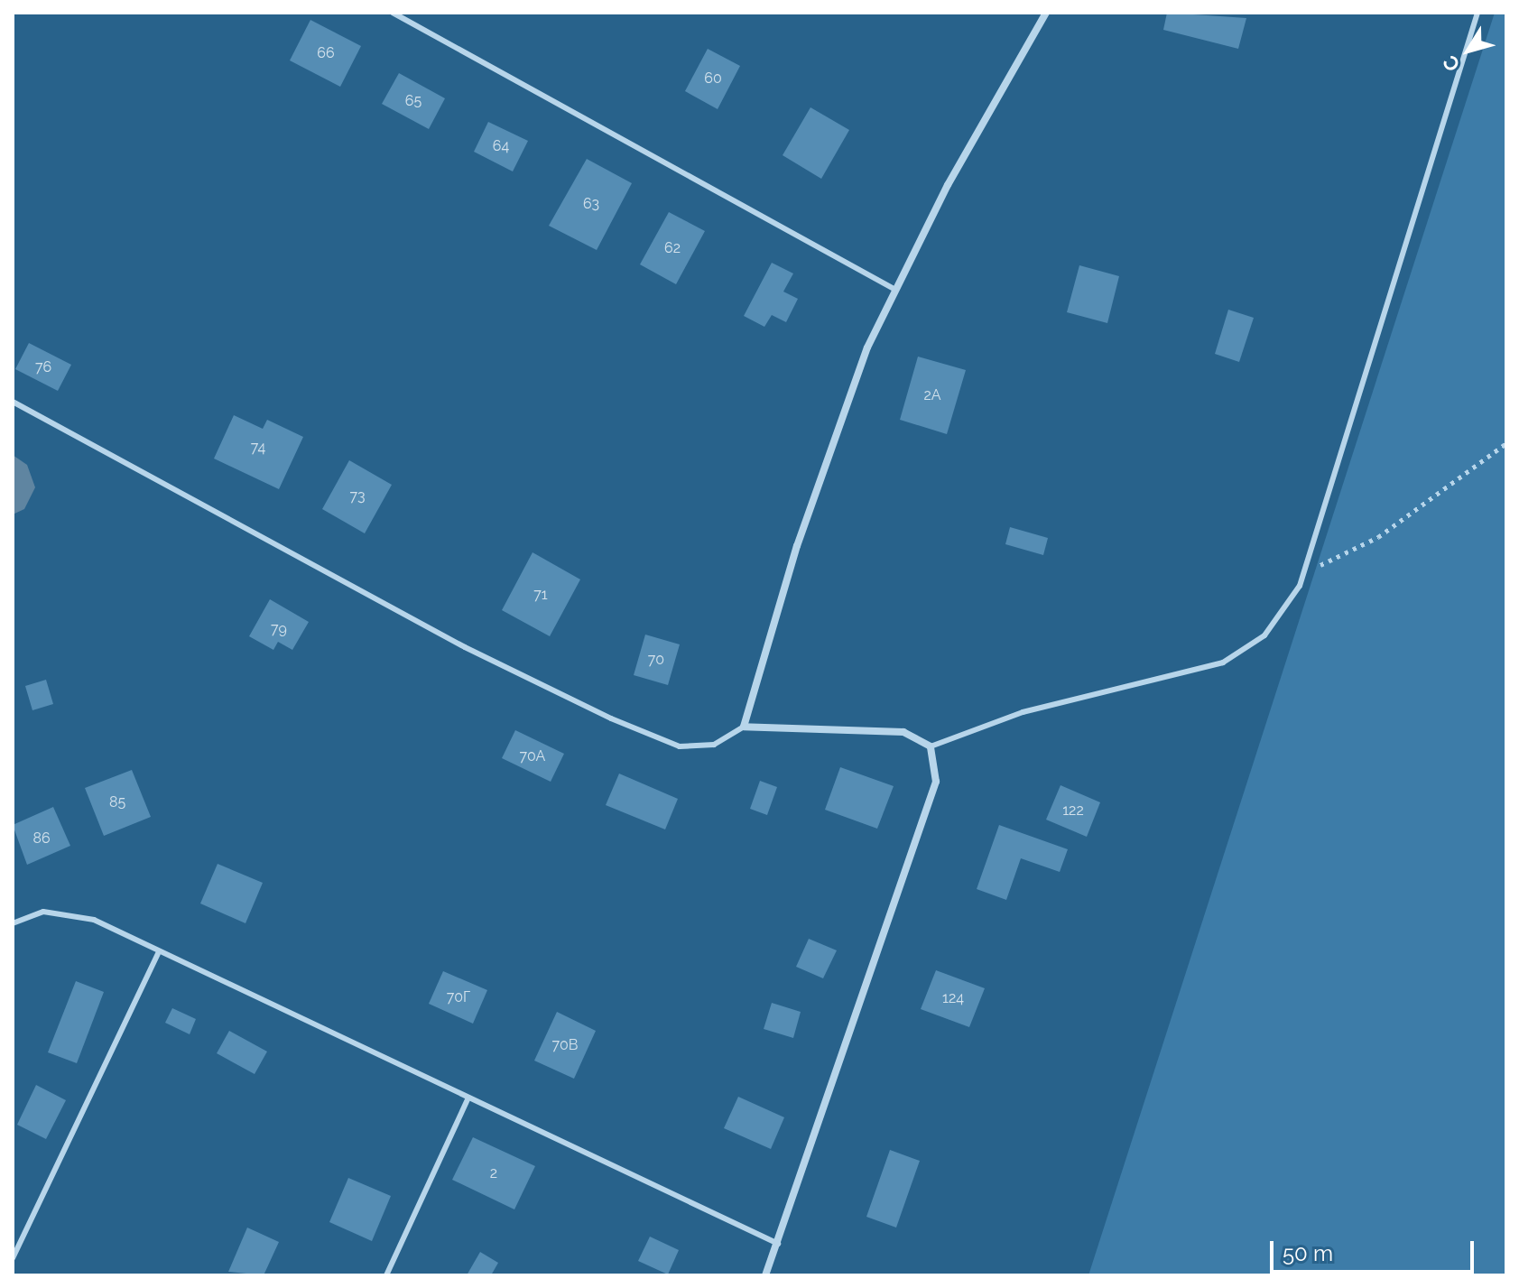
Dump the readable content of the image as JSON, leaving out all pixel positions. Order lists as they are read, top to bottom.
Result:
{
  "house_numbers": [
    "66",
    "60",
    "65",
    "64",
    "63",
    "62",
    "76",
    "2А",
    "74",
    "73",
    "71",
    "79",
    "70",
    "70А",
    "85",
    "122",
    "86",
    "70Г",
    "124",
    "70В",
    "2"
  ],
  "scale_bar": "50 m",
  "north": "bottom left"
}
